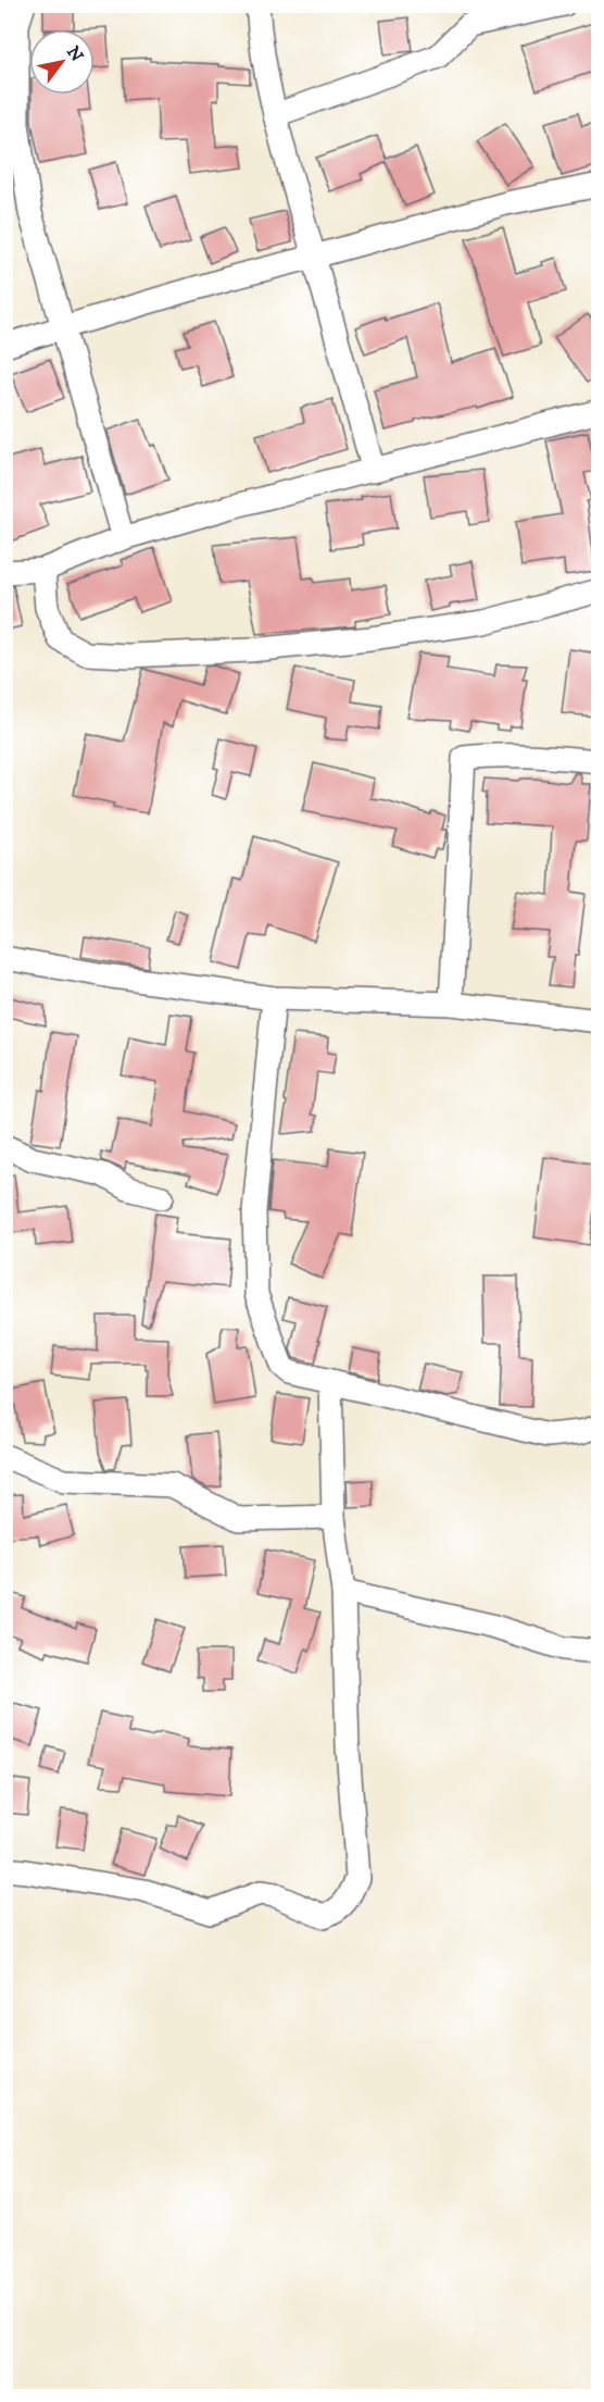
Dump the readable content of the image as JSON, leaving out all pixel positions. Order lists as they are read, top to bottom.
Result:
{
  "north": "top right"
}
